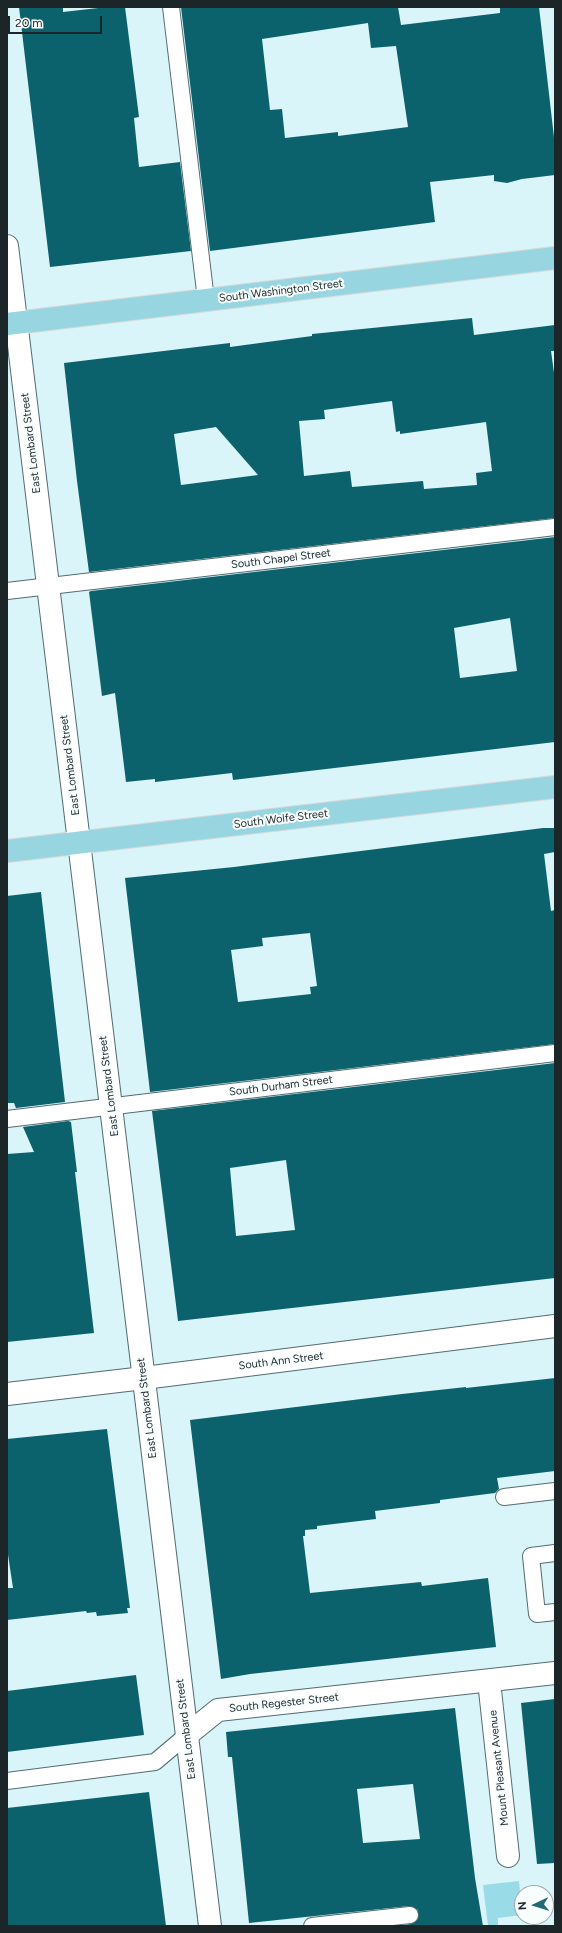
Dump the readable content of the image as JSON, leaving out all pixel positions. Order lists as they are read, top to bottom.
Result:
{
  "streets": {
    "main road": [
      "South Washington Street",
      "East Lombard Street",
      "South Wolfe Street",
      "South Ann Street",
      "South Regester Street",
      "Mount Pleasant Avenue"
    ],
    "lane": ["South Chapel Street", "South Durham Street"]
  },
  "crossings": [
    ["South Washington Street", "East Lombard Street"],
    ["East Lombard Street", "South Chapel Street"],
    ["East Lombard Street", "South Wolfe Street"],
    ["East Lombard Street", "South Durham Street"],
    ["East Lombard Street", "South Ann Street"],
    ["East Lombard Street", "South Regester Street"],
    ["South Regester Street", "Mount Pleasant Avenue"]
  ],
  "scale_bar": "20 m",
  "north": "left"
}
